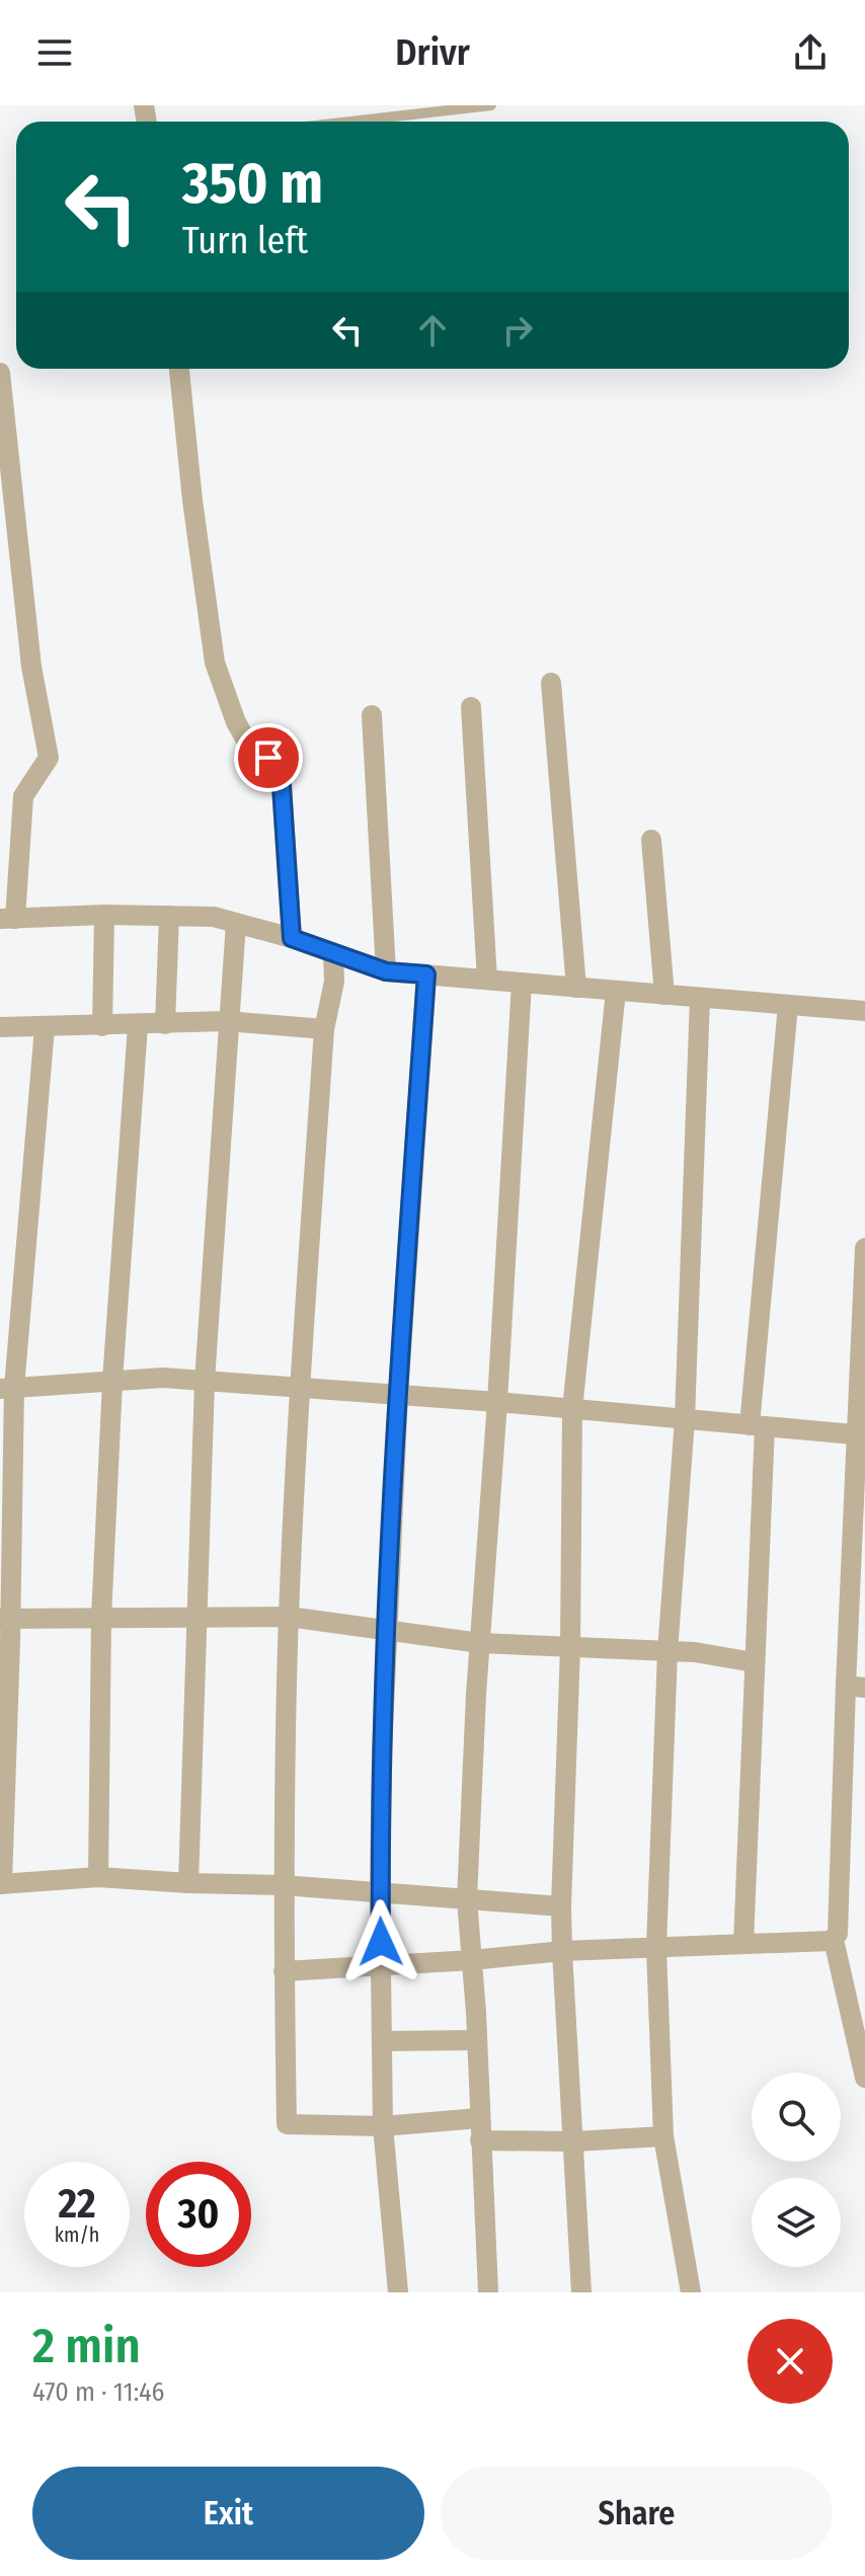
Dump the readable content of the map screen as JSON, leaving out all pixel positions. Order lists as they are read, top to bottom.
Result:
{
  "page": {
    "header": "Drivr",
    "turn": ["350 m", "Turn left"],
    "speed": "22 km/h",
    "limit": "30",
    "heading": ["2 min", "470 m · 11:46"],
    "buttons": ["Exit", "Share"]
  }
}
